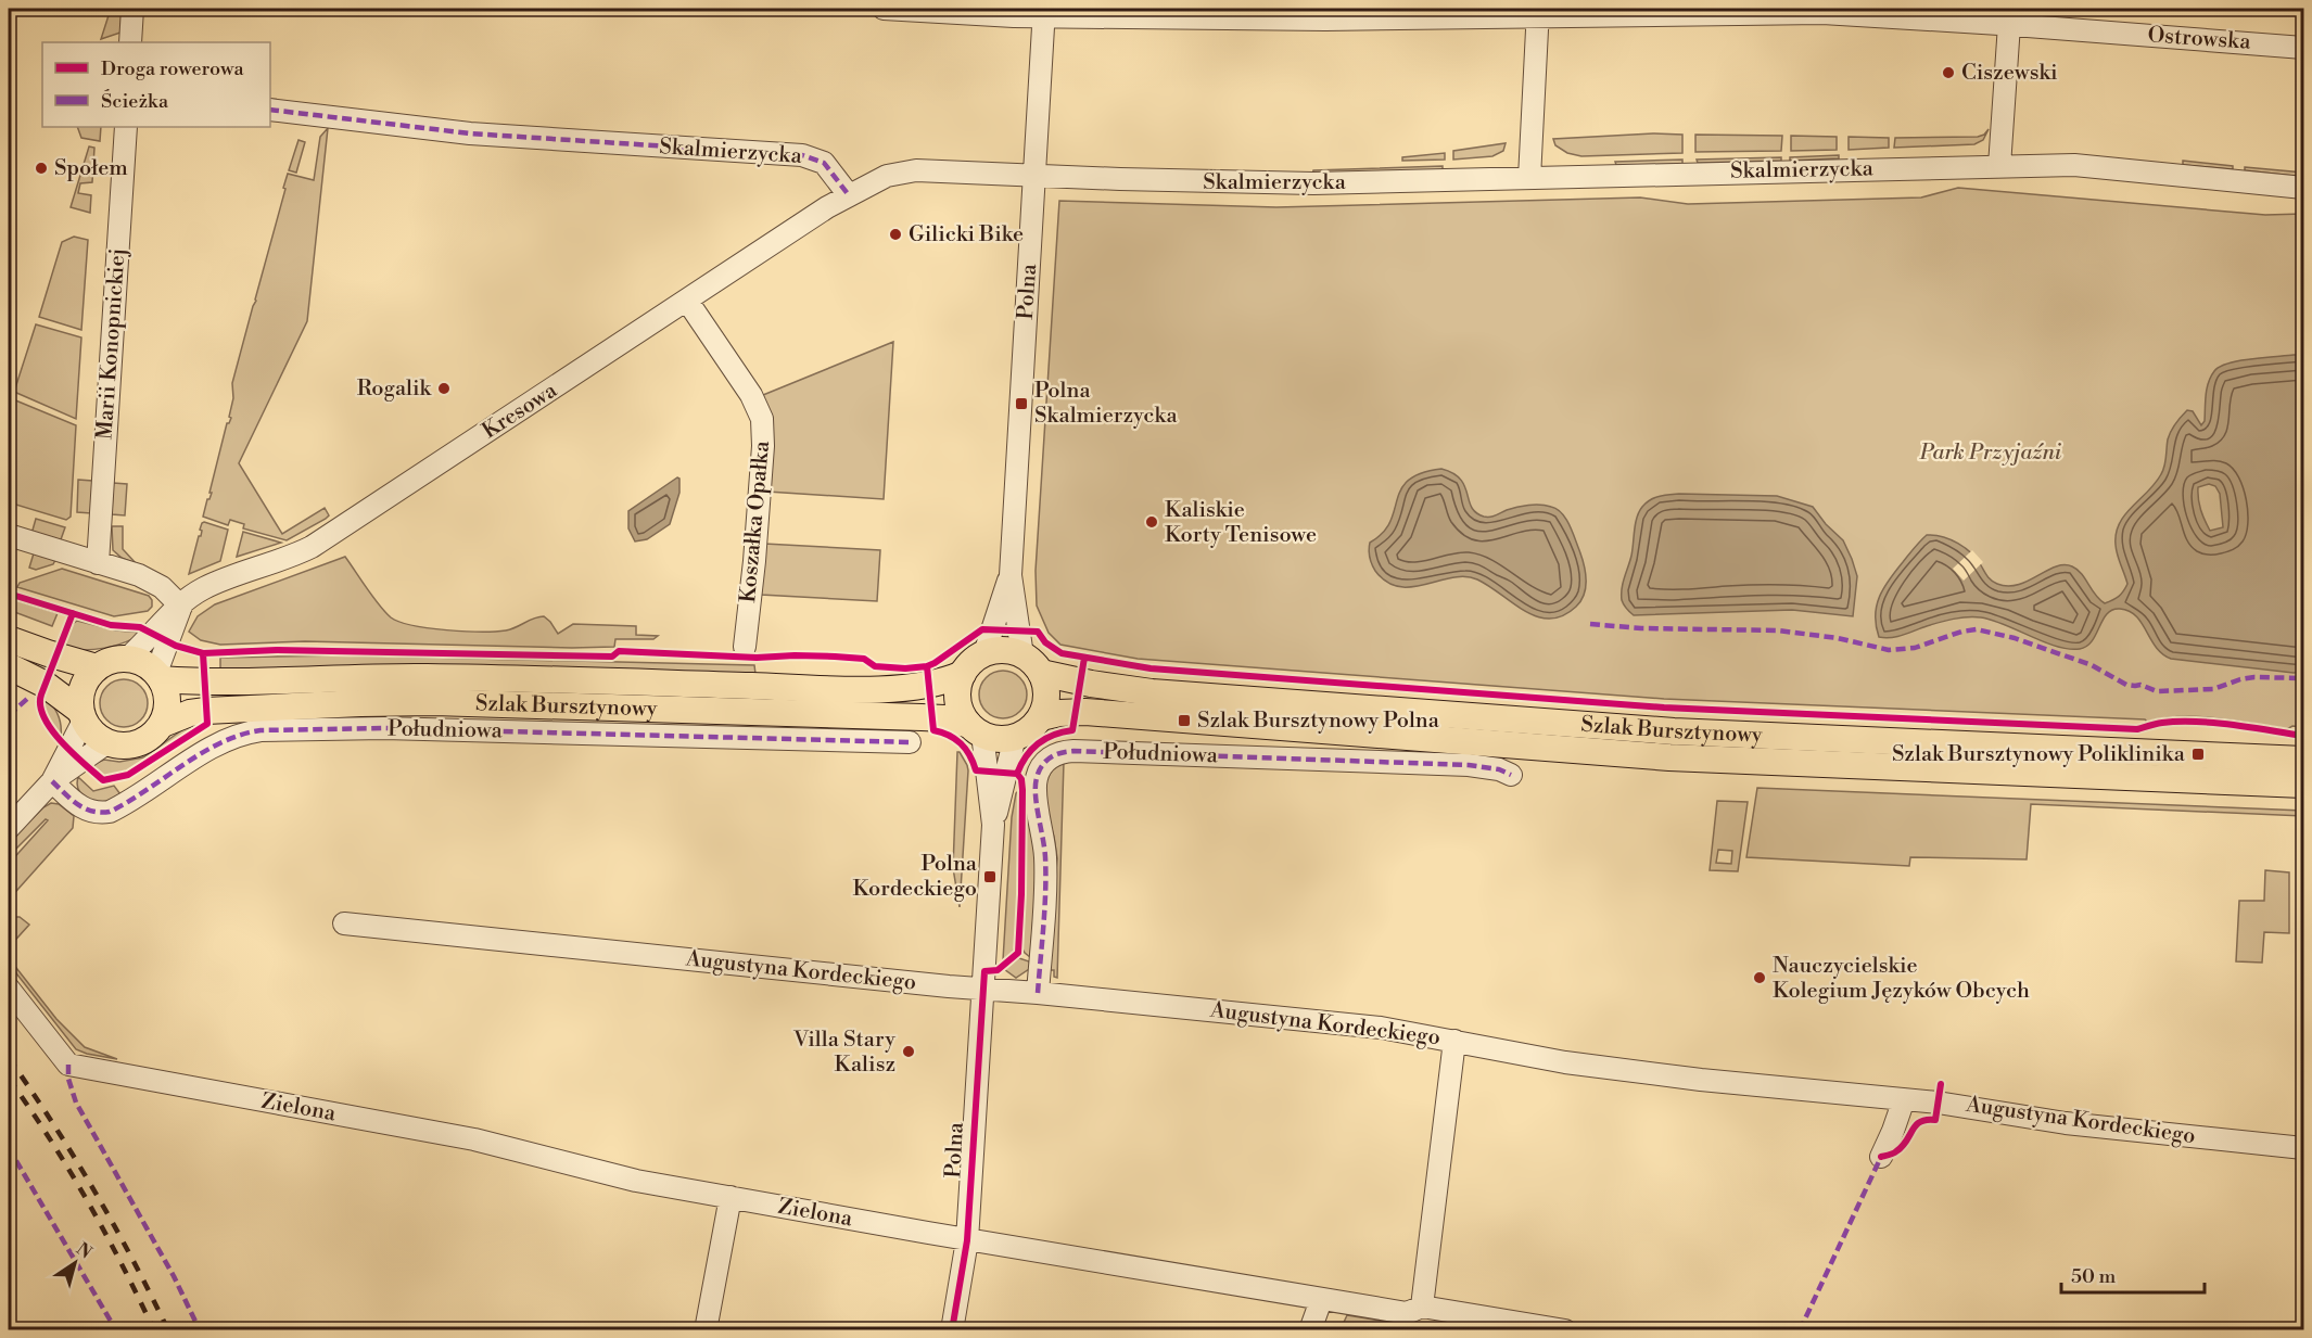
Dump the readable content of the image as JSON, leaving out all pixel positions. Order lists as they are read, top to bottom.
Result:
{
  "streets": {
    "main road": ["Szlak Bursztynowy"],
    "street": [
      "Ostrowska",
      "Skalmierzycka",
      "Polna",
      "Marii Konopnickiej",
      "Kresowa",
      "Koszałka Opałka",
      "Południowa",
      "Augustyna Kordeckiego",
      "Zielona"
    ]
  },
  "crossings": [
    ["Ostrowska", "Polna"],
    ["Skalmierzycka", "Polna"],
    ["Skalmierzycka", "Kresowa"],
    ["Polna", "Szlak Bursztynowy"],
    ["Polna", "Augustyna Kordeckiego"],
    ["Polna", "Zielona"],
    ["Kresowa", "Koszałka Opałka"],
    ["Kresowa", "Szlak Bursztynowy"],
    ["Południowa", "Augustyna Kordeckiego"]
  ],
  "parks": ["Park Przyjaźni"],
  "places": {
    "other": [
      "Ciszewski",
      "Społem",
      "Gilicki Bike",
      "Rogalik",
      "Kaliskie Korty Tenisowe",
      "Nauczycielskie Kolegium Języków Obcych",
      "Villa Stary Kalisz"
    ],
    "transit": [
      "Polna Skalmierzycka",
      "Szlak Bursztynowy Polna",
      "Szlak Bursztynowy Poliklinika",
      "Polna Kordeckiego"
    ]
  },
  "legend": ["Droga rowerowa", "Ścieżka"],
  "scale_bar": "50 m",
  "north": "top right"
}
